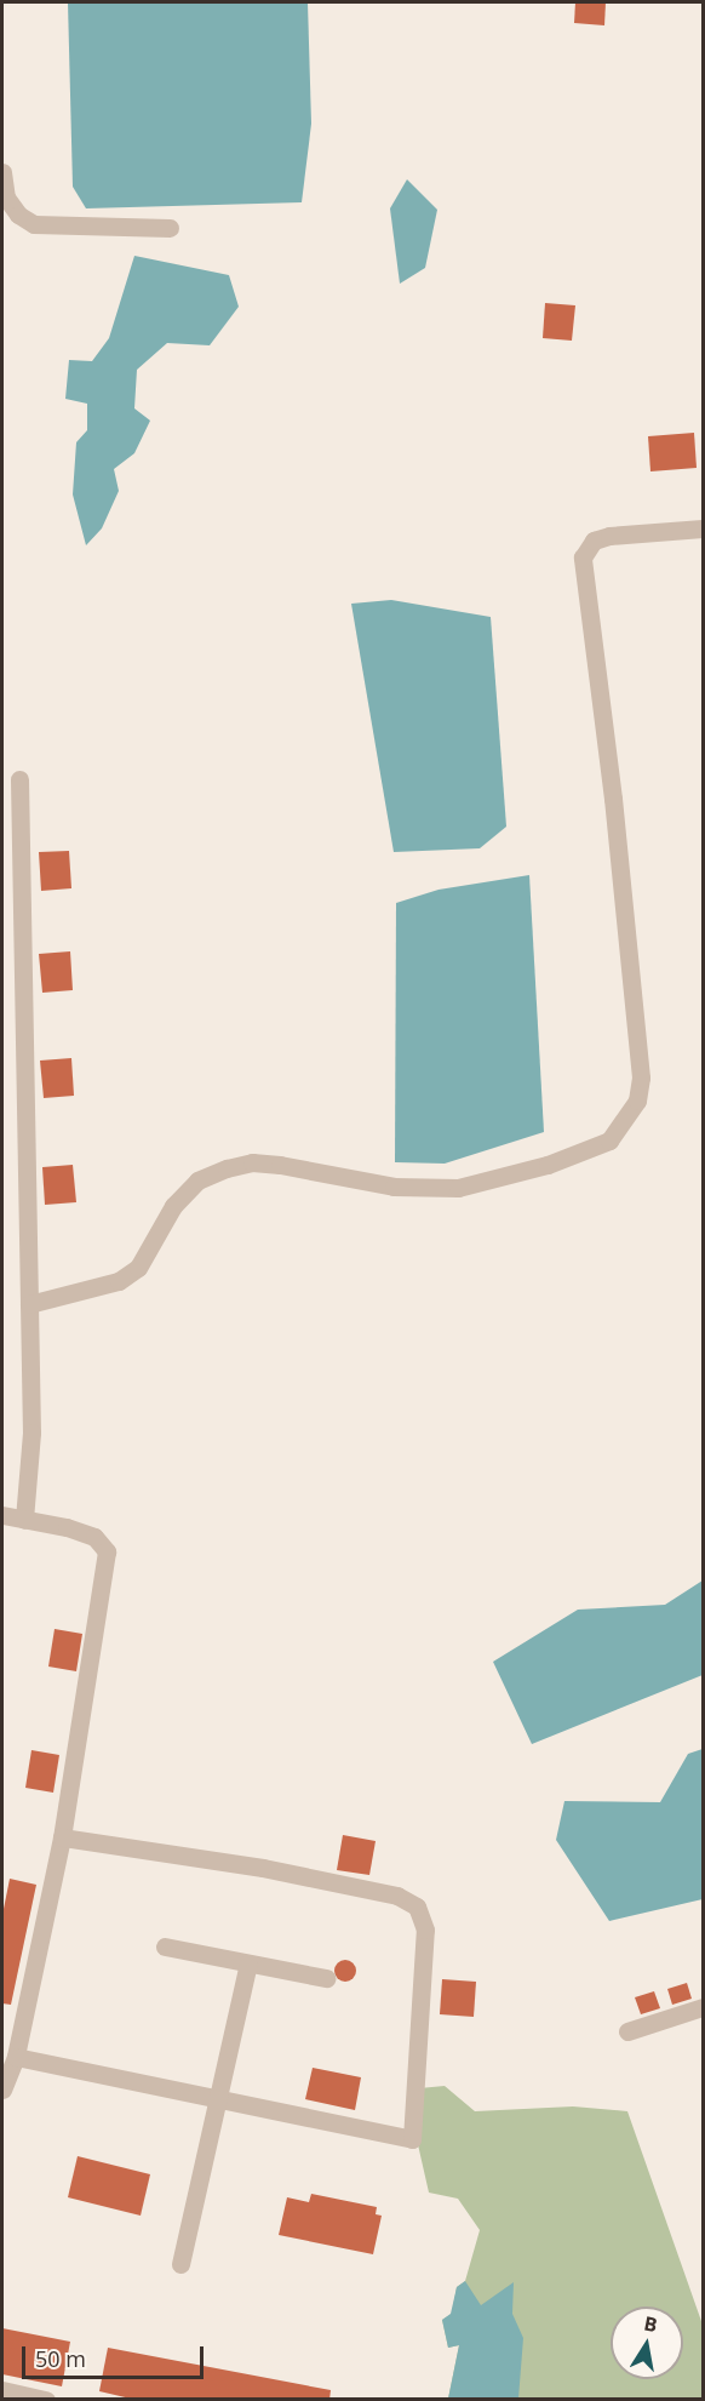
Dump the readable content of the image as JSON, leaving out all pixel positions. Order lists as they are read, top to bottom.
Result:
{
  "scale_bar": "50 m",
  "north": "top"
}
